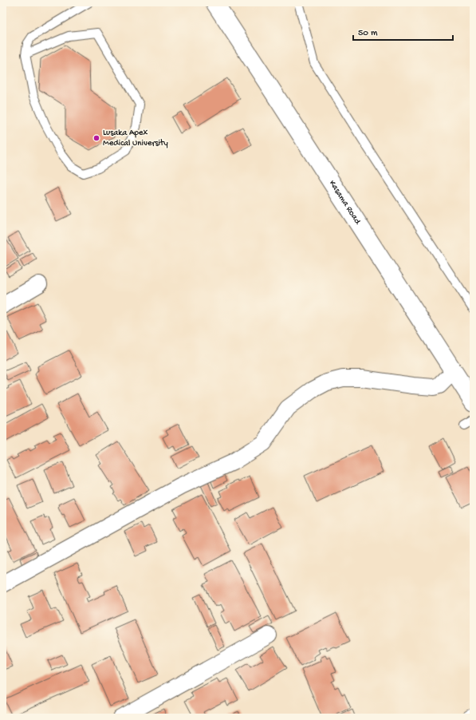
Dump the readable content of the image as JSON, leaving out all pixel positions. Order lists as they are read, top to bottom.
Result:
{
  "streets": {
    "street": ["Kasama Road"]
  },
  "places": ["Lusaka Apex Medical University"],
  "scale_bar": "50 m"
}
